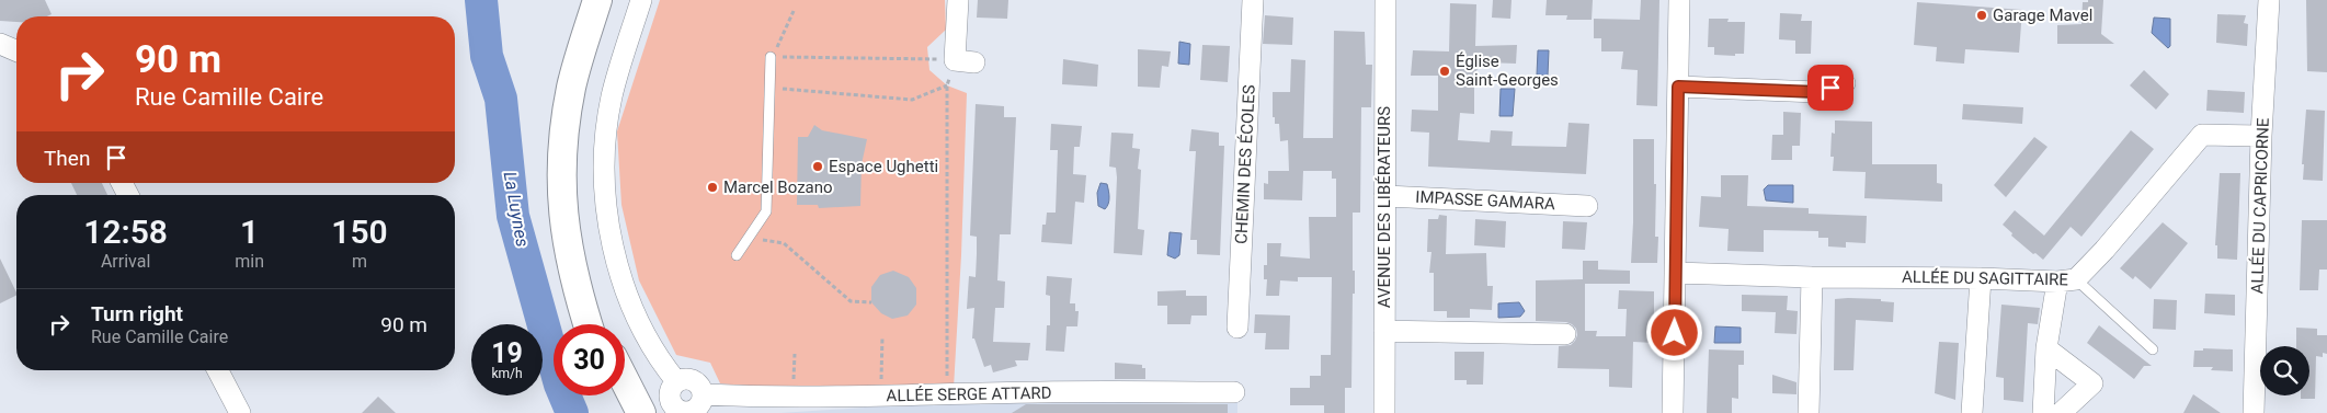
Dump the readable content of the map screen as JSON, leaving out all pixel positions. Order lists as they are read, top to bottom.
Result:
{
  "streets": {
    "street": [
      "CHEMIN DES ÉCOLES",
      "IMPASSE GAMARA",
      "ALLÉE DU CAPRICORNE",
      "AVENUE DES LIBÉRATEURS",
      "ALLÉE DU SAGITTAIRE",
      "ALLÉE SERGE ATTARD"
    ]
  },
  "crossings": [
    ["IMPASSE GAMARA", "AVENUE DES LIBÉRATEURS"],
    ["ALLÉE DU CAPRICORNE", "ALLÉE DU SAGITTAIRE"]
  ],
  "water": ["La Luynes"],
  "places": [
    "Garage Mavel",
    "Église Saint-Georges",
    "Espace Ughetti",
    "Marcel Bozano"
  ],
  "page": {
    "turn": ["90 m", "Rue Camille Caire"],
    "then": "Then",
    "eta": [
      "12:58",
      "Arrival",
      "1",
      "min",
      "150",
      "m"
    ],
    "list": [
      {
        "name": "Turn right",
        "note": "Rue Camille Caire",
        "value": "90 m"
      }
    ],
    "speed": "19 km/h",
    "limit": "30"
  }
}
